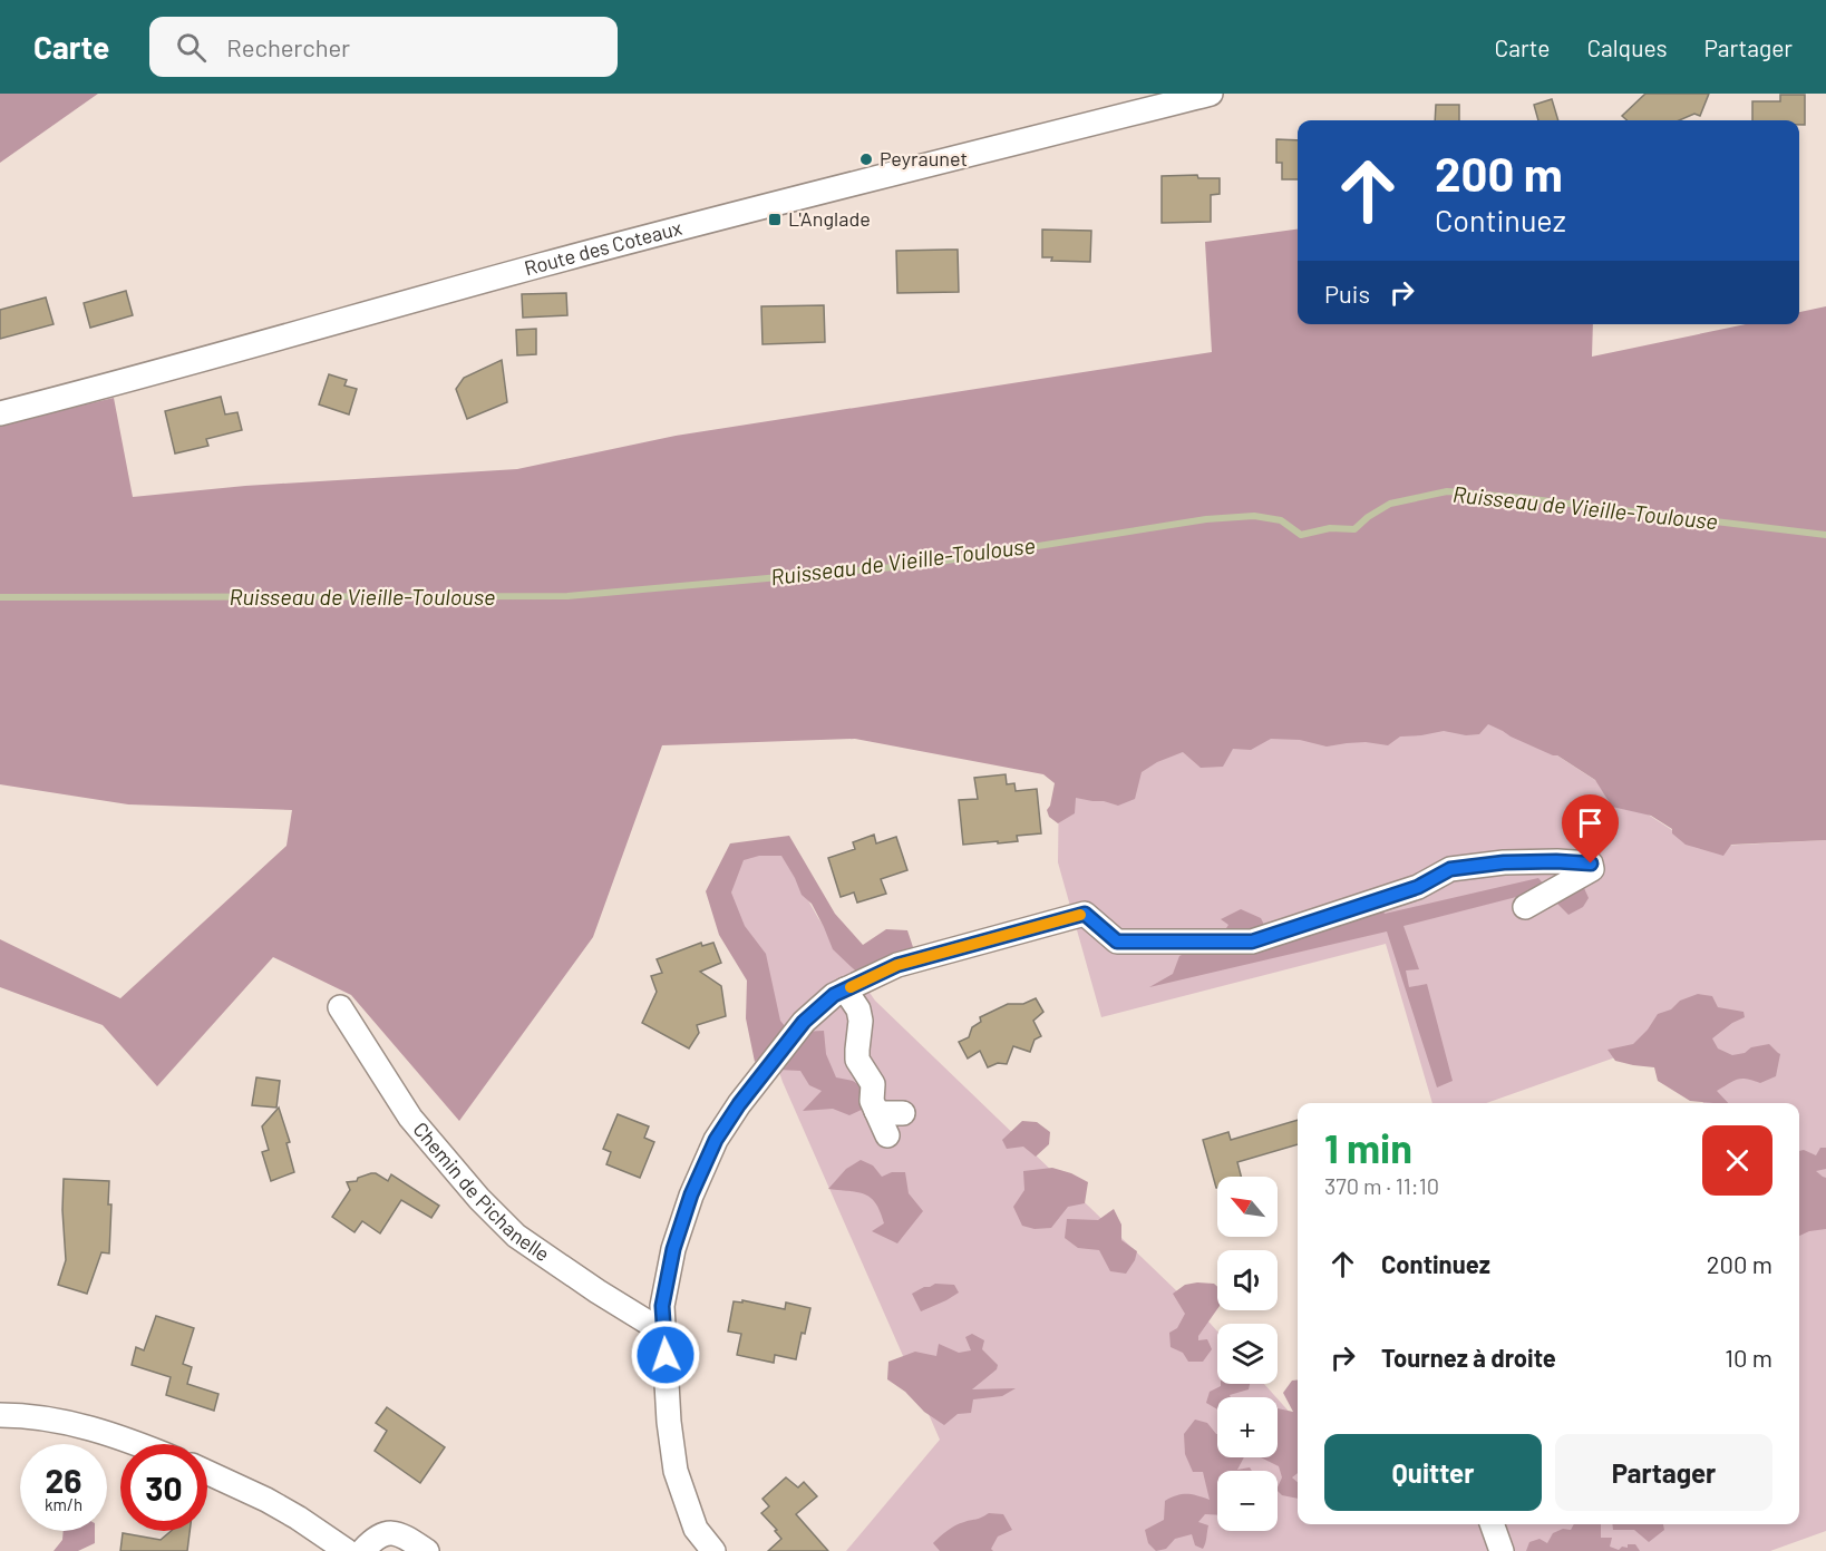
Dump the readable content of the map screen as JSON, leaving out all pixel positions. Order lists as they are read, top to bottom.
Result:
{
  "streets": {
    "street": ["Route des Coteaux", "Chemin de Pichanelle"]
  },
  "water": ["Ruisseau de Vieille-Toulouse"],
  "places": {
    "other": ["Peyraunet"],
    "transit": ["L'Anglade"]
  },
  "north": "top left",
  "page": {
    "header": "Carte",
    "search": "Rechercher",
    "nav": ["Carte", "Calques", "Partager"],
    "turn": ["200 m", "Continuez"],
    "then": "Puis",
    "heading": ["1 min", "370 m · 11:10"],
    "map_buttons": ["+", "−"],
    "list": [
      {
        "name": "Continuez",
        "value": "200 m"
      },
      {
        "name": "Tournez à droite",
        "value": "10 m"
      }
    ],
    "buttons": ["Quitter", "Partager"],
    "speed": "26 km/h",
    "limit": "30"
  }
}
